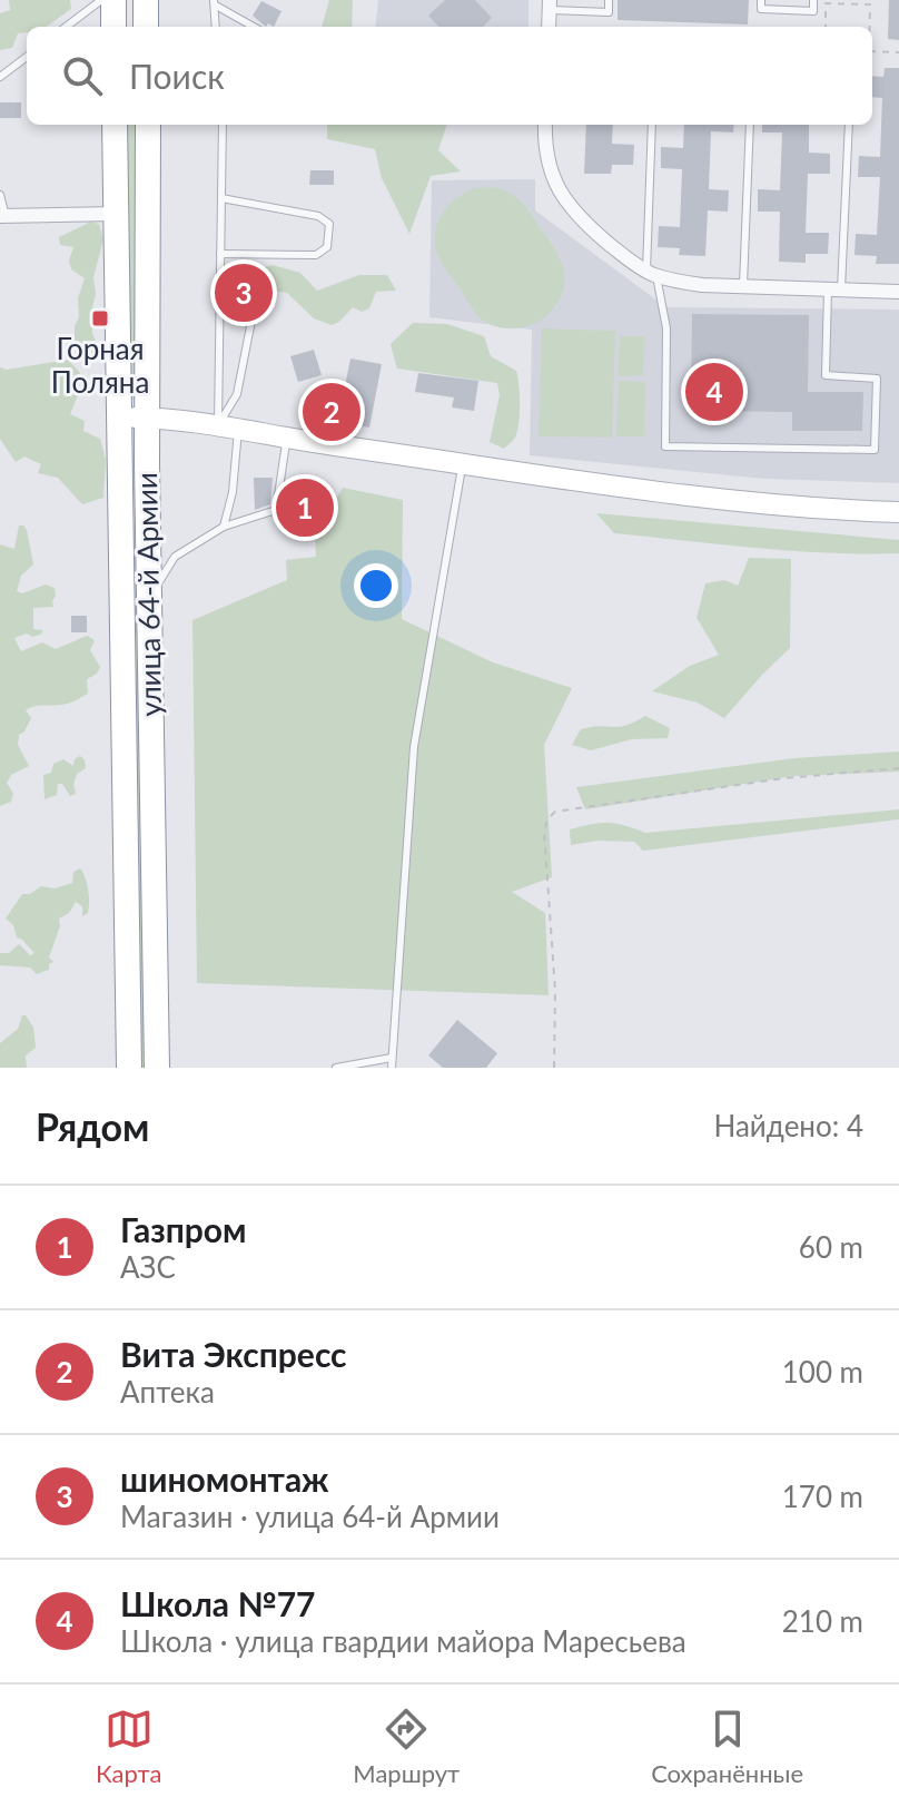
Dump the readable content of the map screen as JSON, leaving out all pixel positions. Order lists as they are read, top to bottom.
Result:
{
  "streets": {
    "highway": ["улица 64-й Армии"]
  },
  "places": {
    "transit": ["Горная Поляна"]
  },
  "page": {
    "search": "Поиск",
    "pins": [
      "3",
      "4",
      "2",
      "1"
    ],
    "heading": ["Рядом", "Найдено: 4"],
    "list": [
      {
        "mark": "1",
        "name": "Газпром",
        "note": "АЗС",
        "value": "60 m"
      },
      {
        "mark": "2",
        "name": "Вита Экспресс",
        "note": "Аптека",
        "value": "100 m"
      },
      {
        "mark": "3",
        "name": "шиномонтаж",
        "note": "Магазин · улица 64-й Армии",
        "value": "170 m"
      },
      {
        "mark": "4",
        "name": "Школа №77",
        "note": "Школа · улица гвардии майора Маресьева",
        "value": "210 m"
      }
    ],
    "nav": ["Карта", "Маршрут", "Сохранённые"]
  }
}
